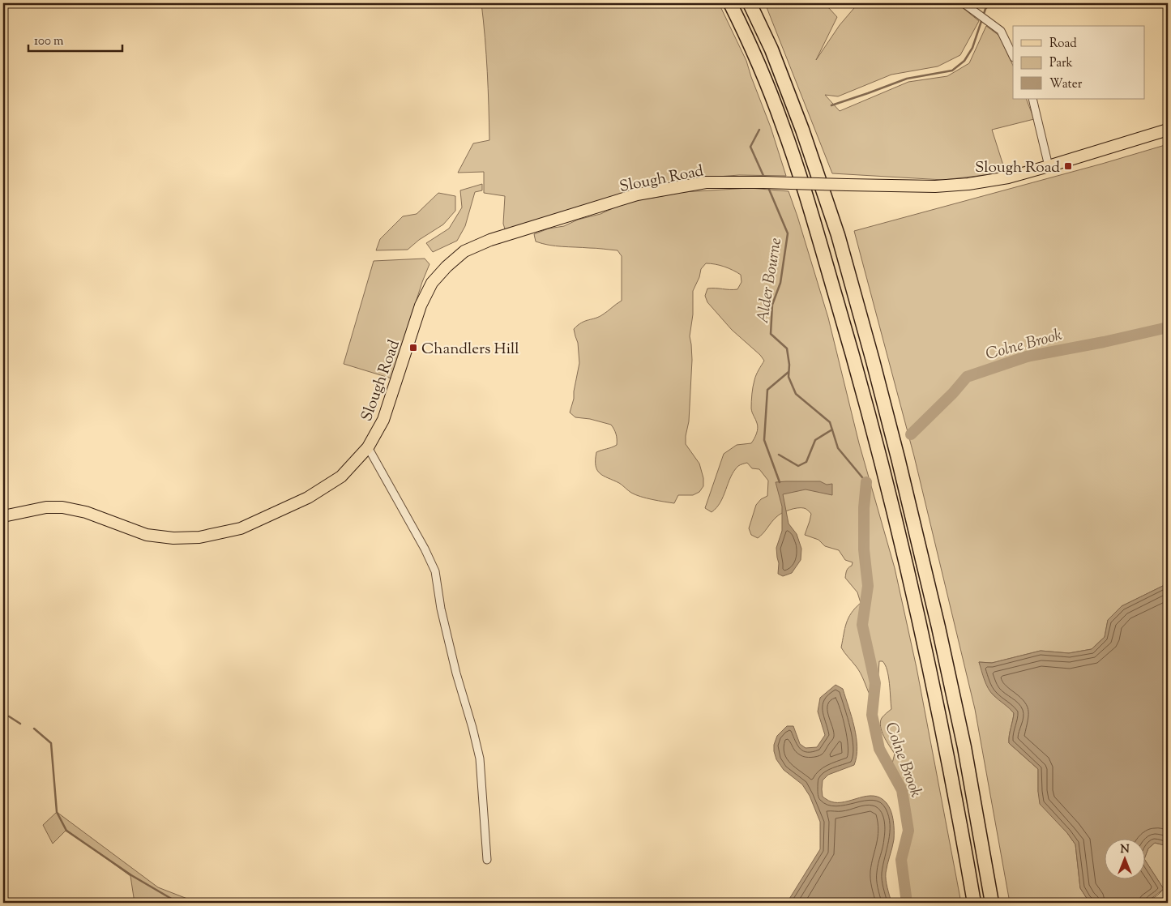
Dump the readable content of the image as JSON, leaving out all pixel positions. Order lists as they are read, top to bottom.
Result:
{
  "streets": {
    "main road": ["Slough Road"]
  },
  "water": ["Alder Bourne", "Colne Brook"],
  "places": {
    "transit": ["Slough Road", "Chandlers Hill"]
  },
  "legend": ["Road", "Park", "Water"],
  "scale_bar": "100 m",
  "north": "top"
}
